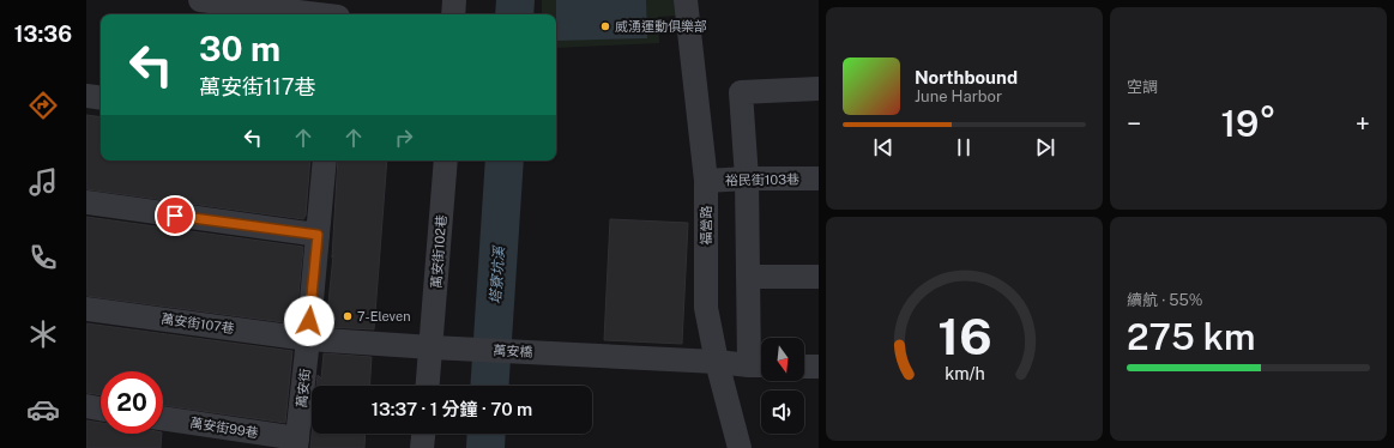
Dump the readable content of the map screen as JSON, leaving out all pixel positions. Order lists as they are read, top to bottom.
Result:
{
  "streets": {
    "street": [
      "裕民街103巷",
      "福營路",
      "萬安街102巷",
      "萬安街107巷",
      "萬安橋",
      "萬安街",
      "萬安街99巷"
    ]
  },
  "crossings": [
    ["裕民街103巷", "福營路"],
    ["福營路", "萬安橋"],
    ["萬安街102巷", "萬安街107巷"],
    ["萬安街102巷", "萬安橋"],
    ["萬安街107巷", "萬安橋"],
    ["萬安街107巷", "萬安街"],
    ["萬安街", "萬安街99巷"]
  ],
  "water": ["塔寮坑溪"],
  "places": ["威湧運動俱樂部", "7-Eleven"],
  "north": "bottom",
  "page": {
    "tabs": "13:36",
    "tile": [
      "空調",
      ["續航 · 55%", "275 km"]
    ],
    "turn": ["30 m", "萬安街117巷"],
    "song": ["Northbound", "June Harbor"],
    "heat": ["−", "19°", "+"],
    "limit": "20",
    "trip": "13:37 · 1 分鐘 · 70 m",
    "gauge": ["16", "km/h"]
  }
}
